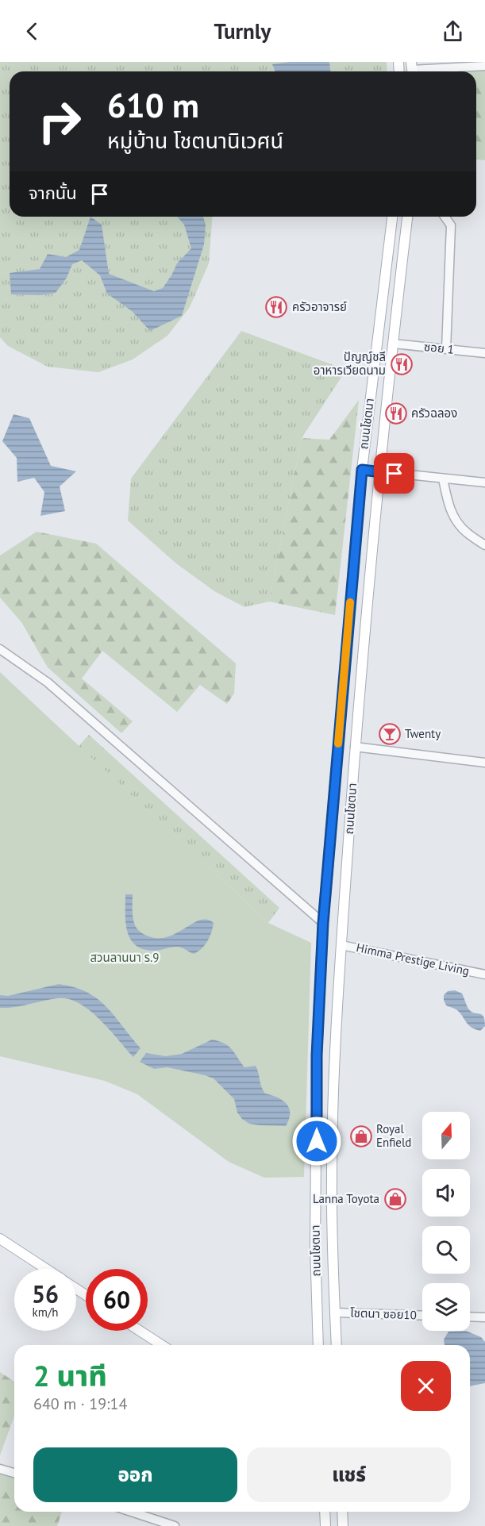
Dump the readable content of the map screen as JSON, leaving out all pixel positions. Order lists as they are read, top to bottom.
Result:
{
  "streets": {
    "main road": ["ถนนโชตนา"],
    "street": ["ซอย 1", "Himma Prestige Living", "โชตนา ซอย10"]
  },
  "crossings": [
    ["ซอย 1", "ถนนโชตนา"],
    ["ถนนโชตนา", "Himma Prestige Living"],
    ["ถนนโชตนา", "โชตนา ซอย10"]
  ],
  "parks": ["สวนลานนา ร.9"],
  "places": {
    "restaurant": ["ครัวอาจารย์", "ปัญญ์ชลี อาหารเวียดนาม", "ครัวฉลอง"],
    "bar": ["Twenty"],
    "shop": ["Royal Enfield", "Lanna Toyota"]
  },
  "north": "top",
  "page": {
    "header": "Turnly",
    "turn": ["610 m", "หมู่บ้าน โชตนานิเวศน์"],
    "then": "จากนั้น",
    "speed": "56 km/h",
    "limit": "60",
    "heading": ["2 นาที", "640 m · 19:14"],
    "buttons": ["ออก", "แชร์"]
  }
}
